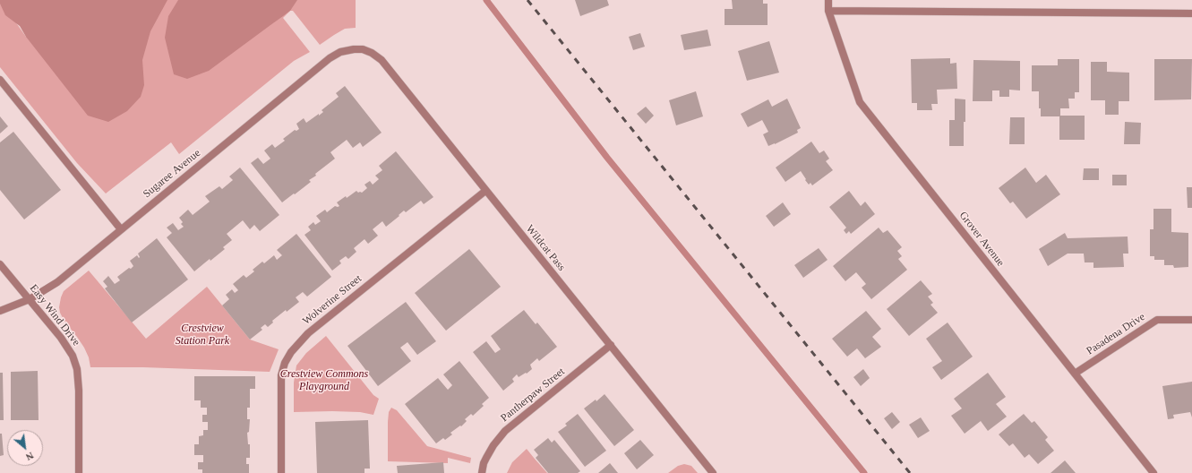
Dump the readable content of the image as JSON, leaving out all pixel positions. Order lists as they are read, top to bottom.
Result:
{
  "streets": {
    "street": [
      "Sugaree Avenue",
      "Grover Avenue",
      "Wildcat Pass",
      "Wolverine Street",
      "Easy Wind Drive",
      "Pasadena Drive",
      "Pantherpaw Street"
    ]
  },
  "crossings": [
    ["Sugaree Avenue", "Wildcat Pass"],
    ["Sugaree Avenue", "Easy Wind Drive"],
    ["Grover Avenue", "Pasadena Drive"],
    ["Wildcat Pass", "Wolverine Street"],
    ["Wildcat Pass", "Pantherpaw Street"]
  ],
  "parks": ["Crestview Station Park", "Crestview Commons Playground"],
  "north": "bottom right"
}
